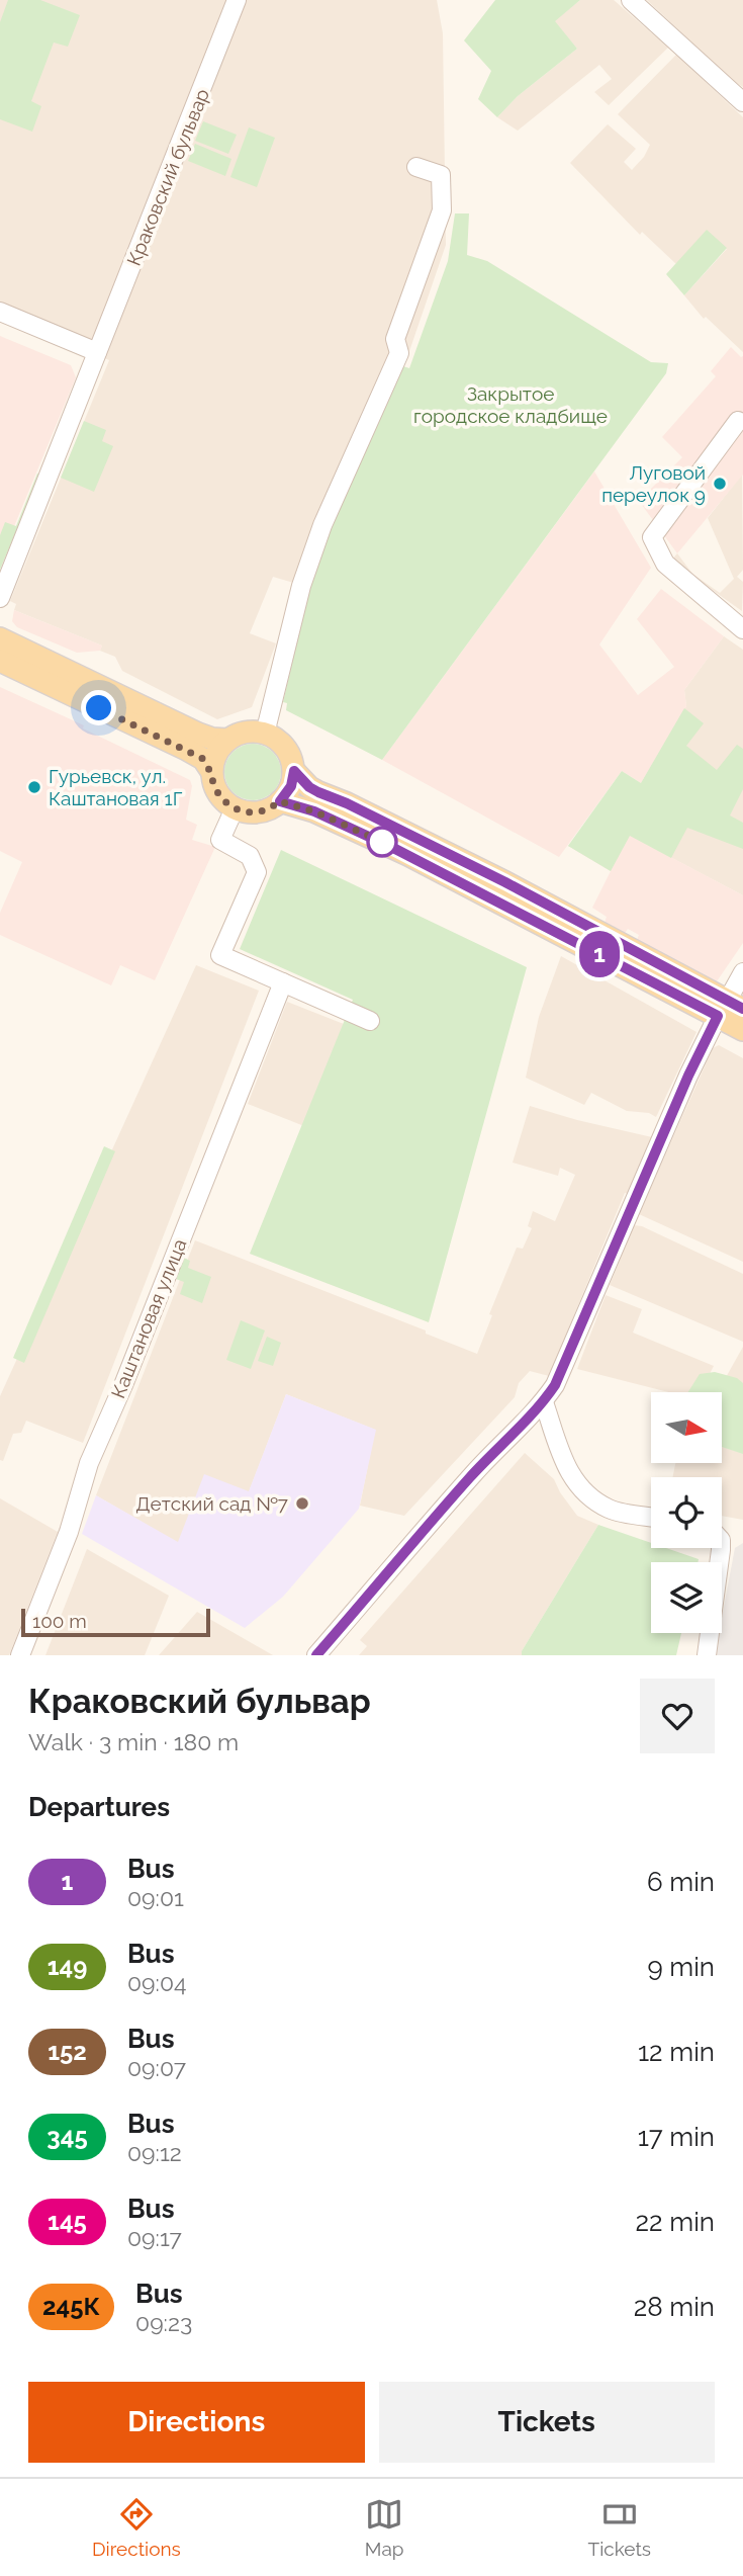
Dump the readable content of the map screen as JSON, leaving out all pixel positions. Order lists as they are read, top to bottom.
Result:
{
  "streets": {
    "street": ["Краковский бульвар", "Каштановая улица"]
  },
  "parks": ["Закрытое городское кладбище"],
  "places": ["Луговой переулок 9", "Гурьевск, ул. Каштановая 1Г", "Детский сад №7"],
  "lines": ["bus line 1"],
  "scale_bar": "100 m",
  "north": "right",
  "page": {
    "on_map": "1",
    "scale": "100 m",
    "heading": [
      ["Краковский бульвар", "Walk · 3 min · 180 m"],
      "Departures"
    ],
    "list": [
      {
        "mark": "1",
        "name": "Bus",
        "note": "09:01",
        "value": "6 min"
      },
      {
        "mark": "149",
        "name": "Bus",
        "note": "09:04",
        "value": "9 min"
      },
      {
        "mark": "152",
        "name": "Bus",
        "note": "09:07",
        "value": "12 min"
      },
      {
        "mark": "345",
        "name": "Bus",
        "note": "09:12",
        "value": "17 min"
      },
      {
        "mark": "145",
        "name": "Bus",
        "note": "09:17",
        "value": "22 min"
      },
      {
        "mark": "245К",
        "name": "Bus",
        "note": "09:23",
        "value": "28 min"
      }
    ],
    "buttons": ["Directions", "Tickets"],
    "tabs": ["Directions", "Map", "Tickets"]
  }
}
